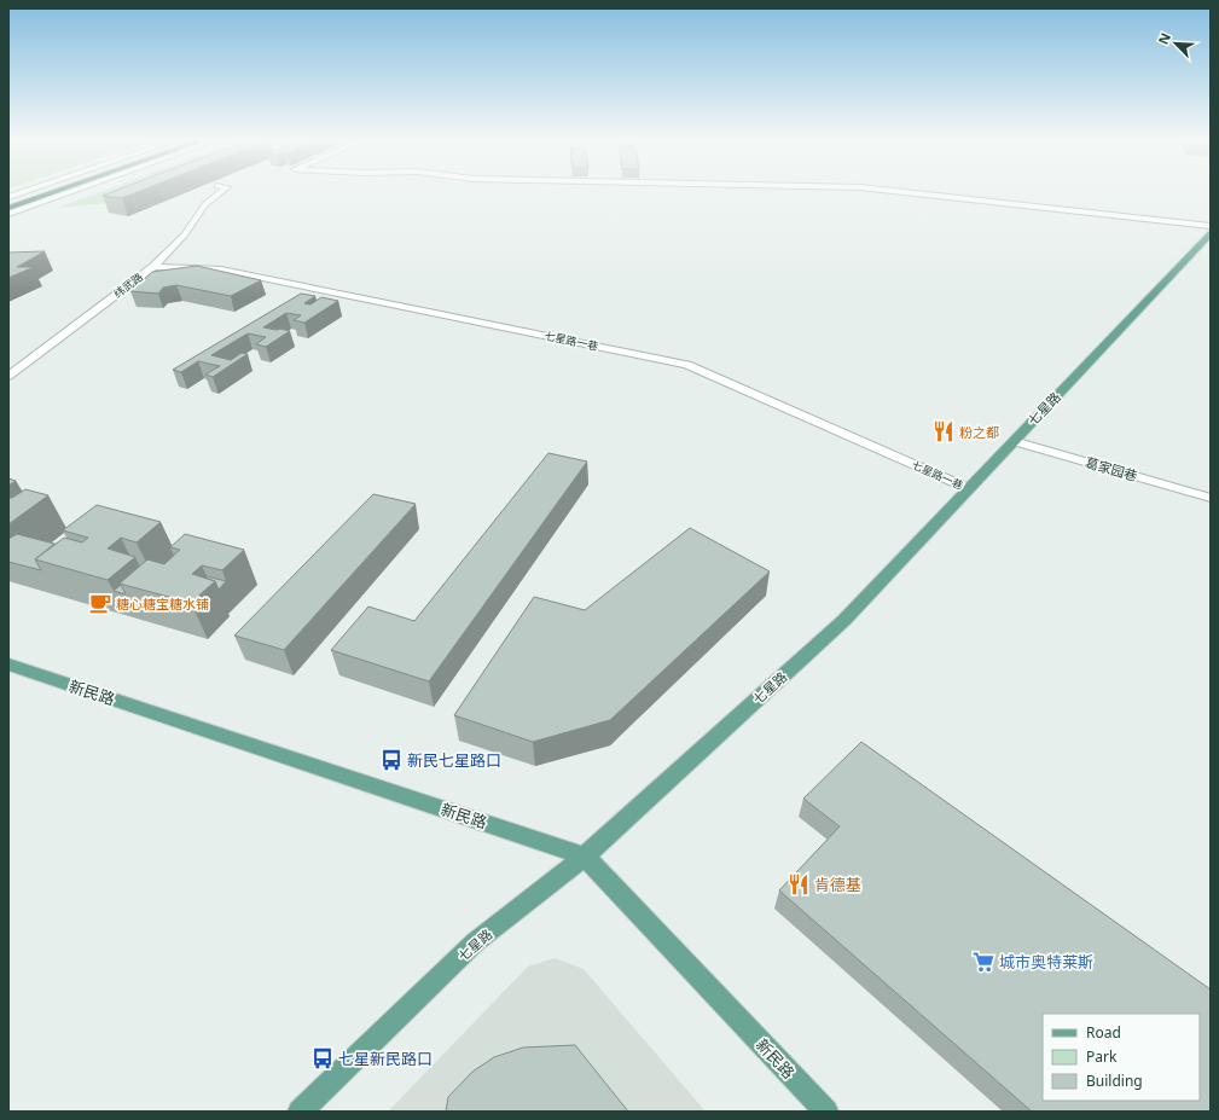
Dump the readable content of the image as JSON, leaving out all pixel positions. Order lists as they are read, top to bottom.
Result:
{
  "streets": {
    "main road": ["七星路", "新民路"],
    "street": ["纬武路", "七星路一巷", "葛家园巷"]
  },
  "crossings": [
    ["纬武路", "七星路一巷"],
    ["七星路一巷", "七星路"],
    ["七星路", "葛家园巷"],
    ["七星路", "新民路"]
  ],
  "places": {
    "restaurant": ["粉之都", "肯德基"],
    "cafe": ["糖心糖宝糖水铺"],
    "bus stop": ["新民七星路口", "七星新民路口"],
    "supermarket": ["城市奥特莱斯"]
  },
  "legend": ["Road", "Park", "Building"],
  "north": "top left"
}
